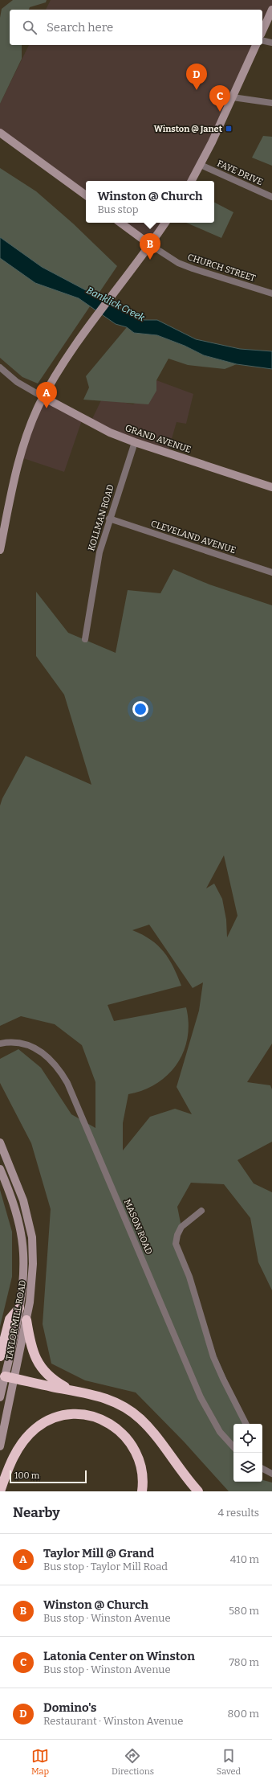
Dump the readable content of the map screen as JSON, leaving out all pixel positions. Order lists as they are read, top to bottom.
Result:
{
  "streets": {
    "main road": ["GRAND AVENUE", "TAYLOR MILL ROAD"],
    "street": [
      "FAYE DRIVE",
      "CHURCH STREET",
      "KOLLMAN ROAD",
      "CLEVELAND AVENUE",
      "MASON ROAD"
    ]
  },
  "crossings": [
    ["GRAND AVENUE", "KOLLMAN ROAD"],
    ["KOLLMAN ROAD", "CLEVELAND AVENUE"]
  ],
  "water": ["Banklick Creek"],
  "places": {
    "transit": ["Winston @ Janet"]
  },
  "scale_bar": "100 m",
  "page": {
    "search": "Search here",
    "pins": [
      "D",
      "C",
      "B",
      "A"
    ],
    "popup": ["Winston @ Church", "Bus stop"],
    "scale": "100 m",
    "heading": ["Nearby", "4 results"],
    "list": [
      {
        "mark": "A",
        "name": "Taylor Mill @ Grand",
        "note": "Bus stop · Taylor Mill Road",
        "value": "410 m"
      },
      {
        "mark": "B",
        "name": "Winston @ Church",
        "note": "Bus stop · Winston Avenue",
        "value": "580 m"
      },
      {
        "mark": "C",
        "name": "Latonia Center on Winston",
        "note": "Bus stop · Winston Avenue",
        "value": "780 m"
      },
      {
        "mark": "D",
        "name": "Domino's",
        "note": "Restaurant · Winston Avenue",
        "value": "800 m"
      }
    ],
    "nav": ["Map", "Directions", "Saved"]
  }
}
